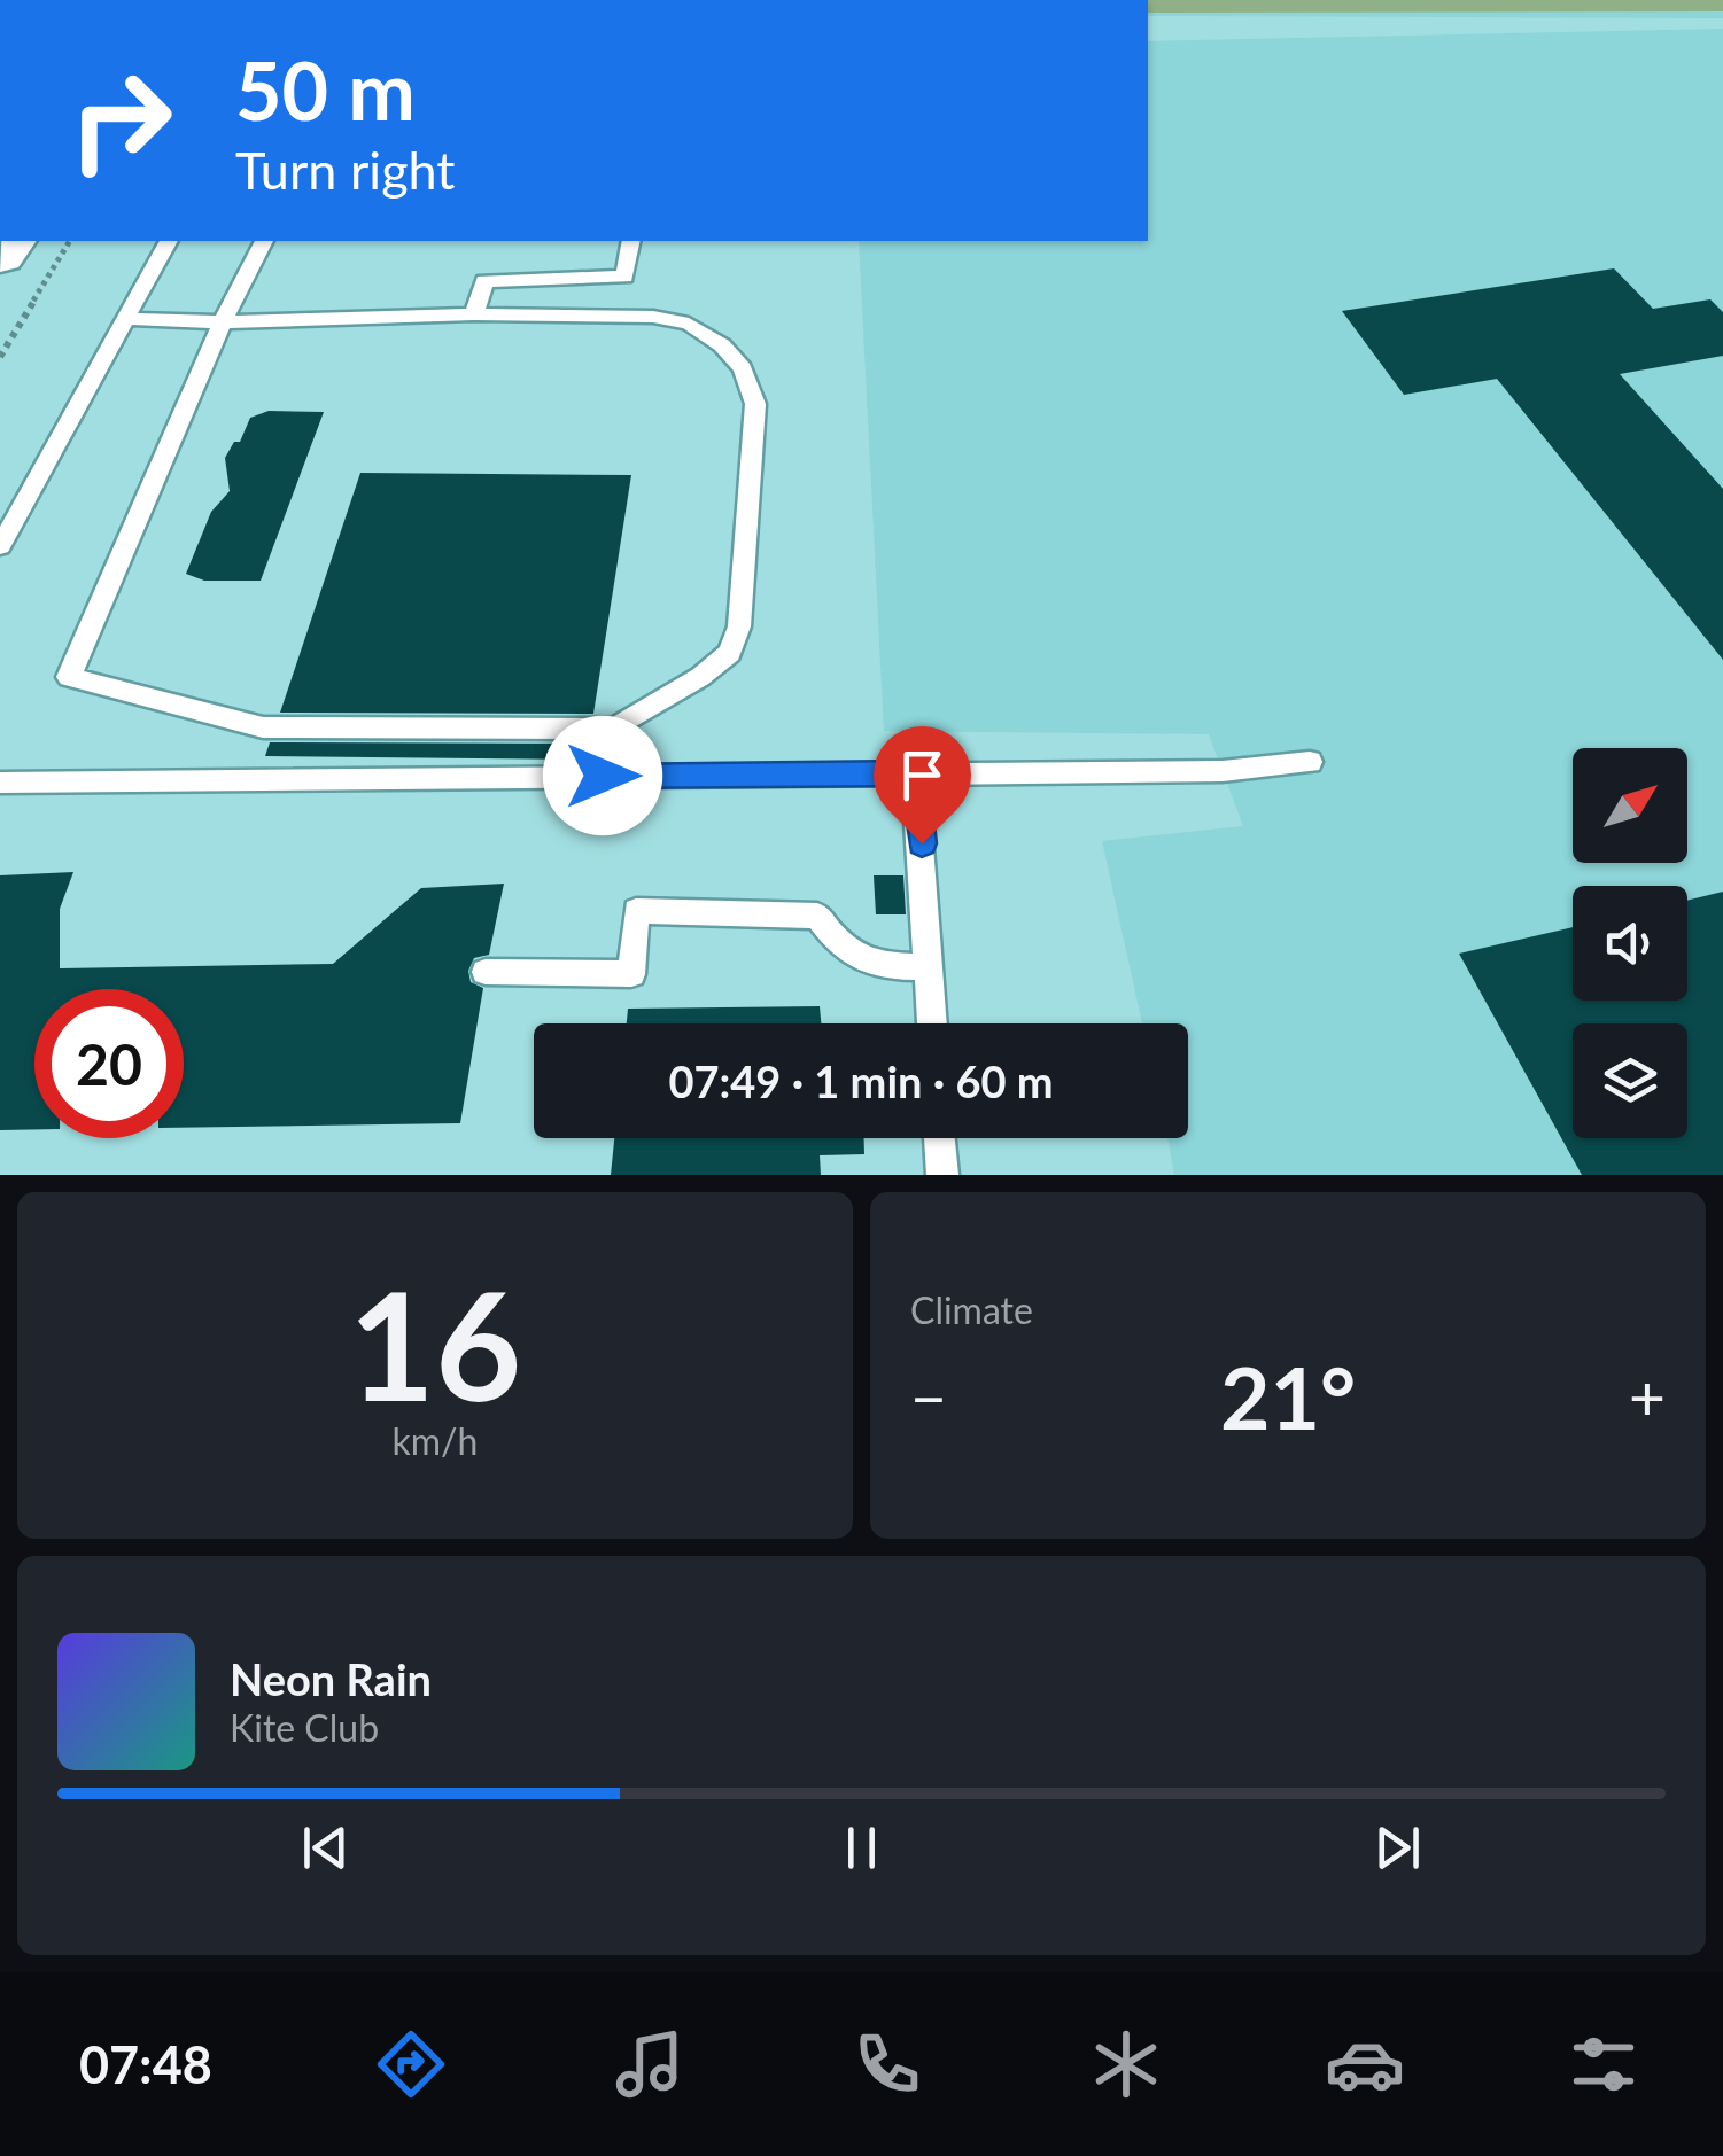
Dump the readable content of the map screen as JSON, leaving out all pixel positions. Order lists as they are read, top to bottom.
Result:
{
  "north": "top right",
  "page": {
    "turn": ["50 m", "Turn right"],
    "limit": "20",
    "trip": "07:49 · 1 min · 60 m",
    "tile": [
      ["16", "km/h"],
      "Climate"
    ],
    "heat": ["−", "21°", "+"],
    "song": ["Neon Rain", "Kite Club"],
    "tabs": "07:48"
  }
}
